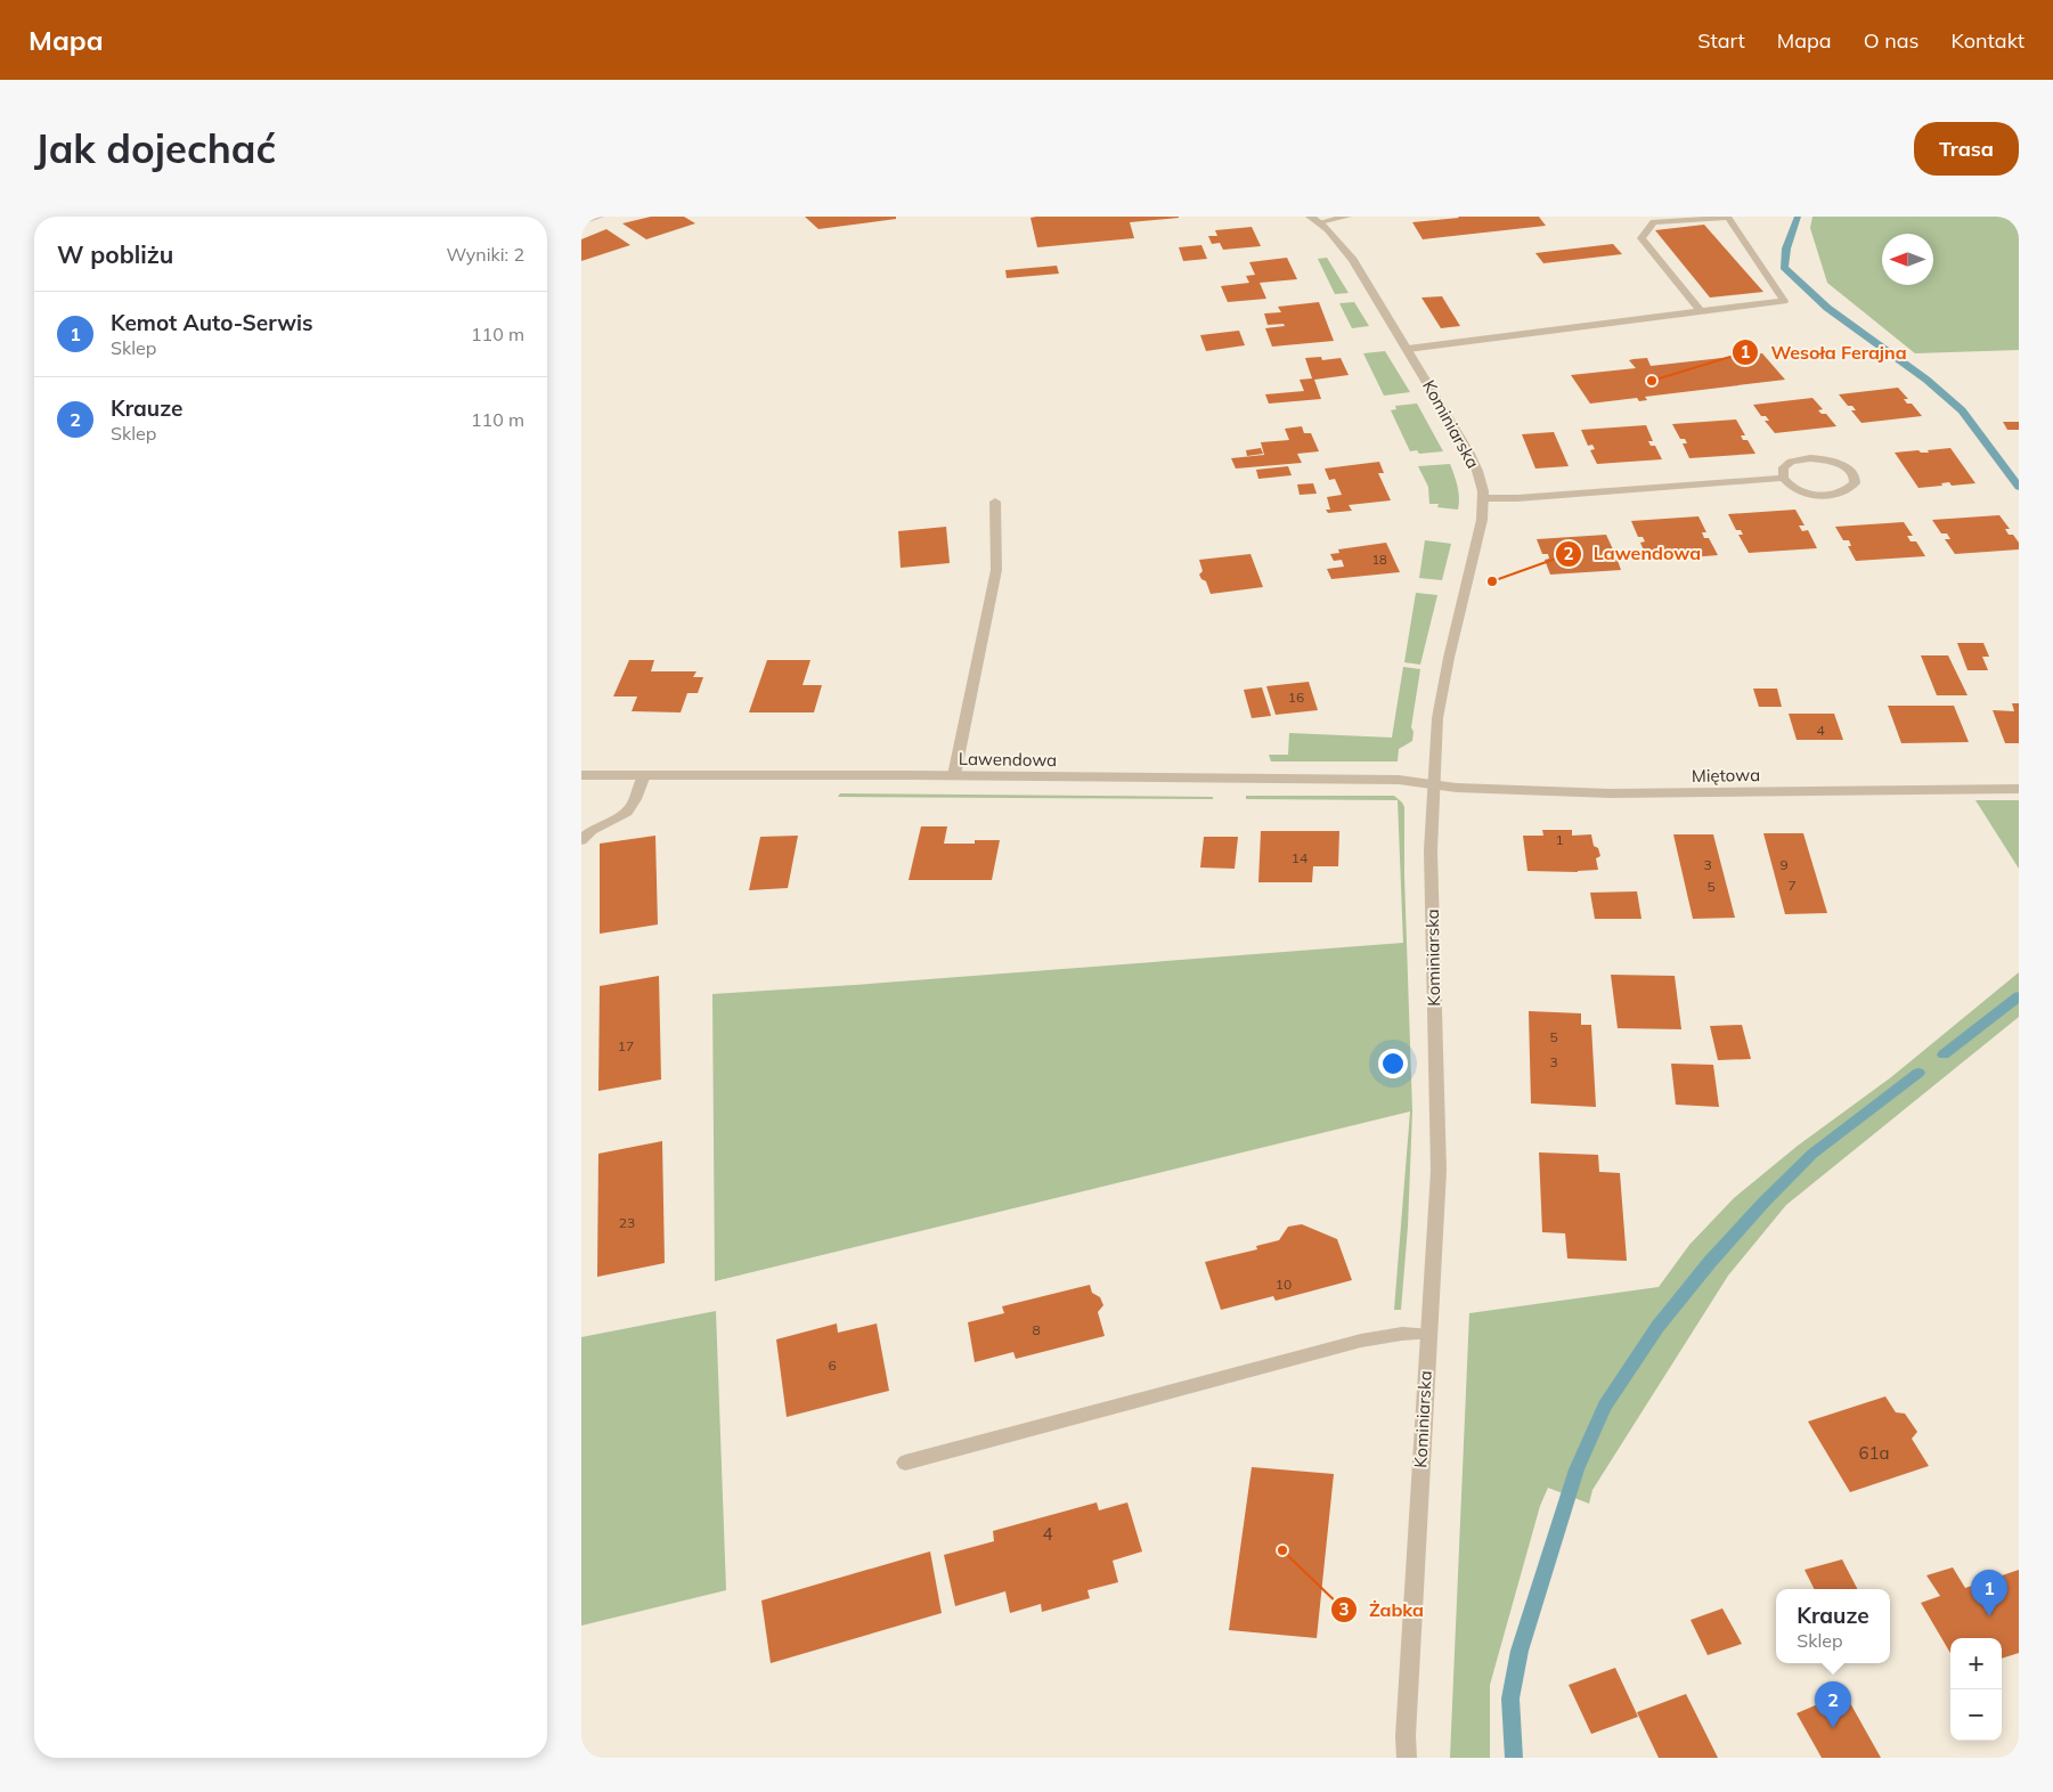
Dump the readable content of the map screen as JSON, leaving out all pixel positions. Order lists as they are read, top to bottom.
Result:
{
  "streets": {
    "street": ["Kominiarska", "Lawendowa", "Miętowa"]
  },
  "crossings": [
    ["Kominiarska", "Lawendowa"],
    ["Kominiarska", "Miętowa"],
    ["Lawendowa", "Miętowa"]
  ],
  "places": ["Wesoła Ferajna", "Lawendowa", "Żabka"],
  "house_numbers": [
    "18",
    "16",
    "4",
    "1",
    "14",
    "3",
    "9",
    "7",
    "5",
    "5",
    "17",
    "3",
    "23",
    "10",
    "8",
    "6",
    "61a",
    "4"
  ],
  "north": "left",
  "page": {
    "header": "Mapa",
    "nav": [
      "Start",
      "Mapa",
      "O nas",
      "Kontakt"
    ],
    "buttons": "Trasa",
    "title": "Jak dojechać",
    "heading": ["W pobliżu", "Wyniki: 2"],
    "list": [
      {
        "mark": "1",
        "name": "Kemot Auto-Serwis",
        "note": "Sklep",
        "value": "110 m"
      },
      {
        "mark": "2",
        "name": "Krauze",
        "note": "Sklep",
        "value": "110 m"
      }
    ],
    "pins": ["1", "2"],
    "popup": ["Krauze", "Sklep"],
    "map_buttons": ["+", "−"]
  }
}
